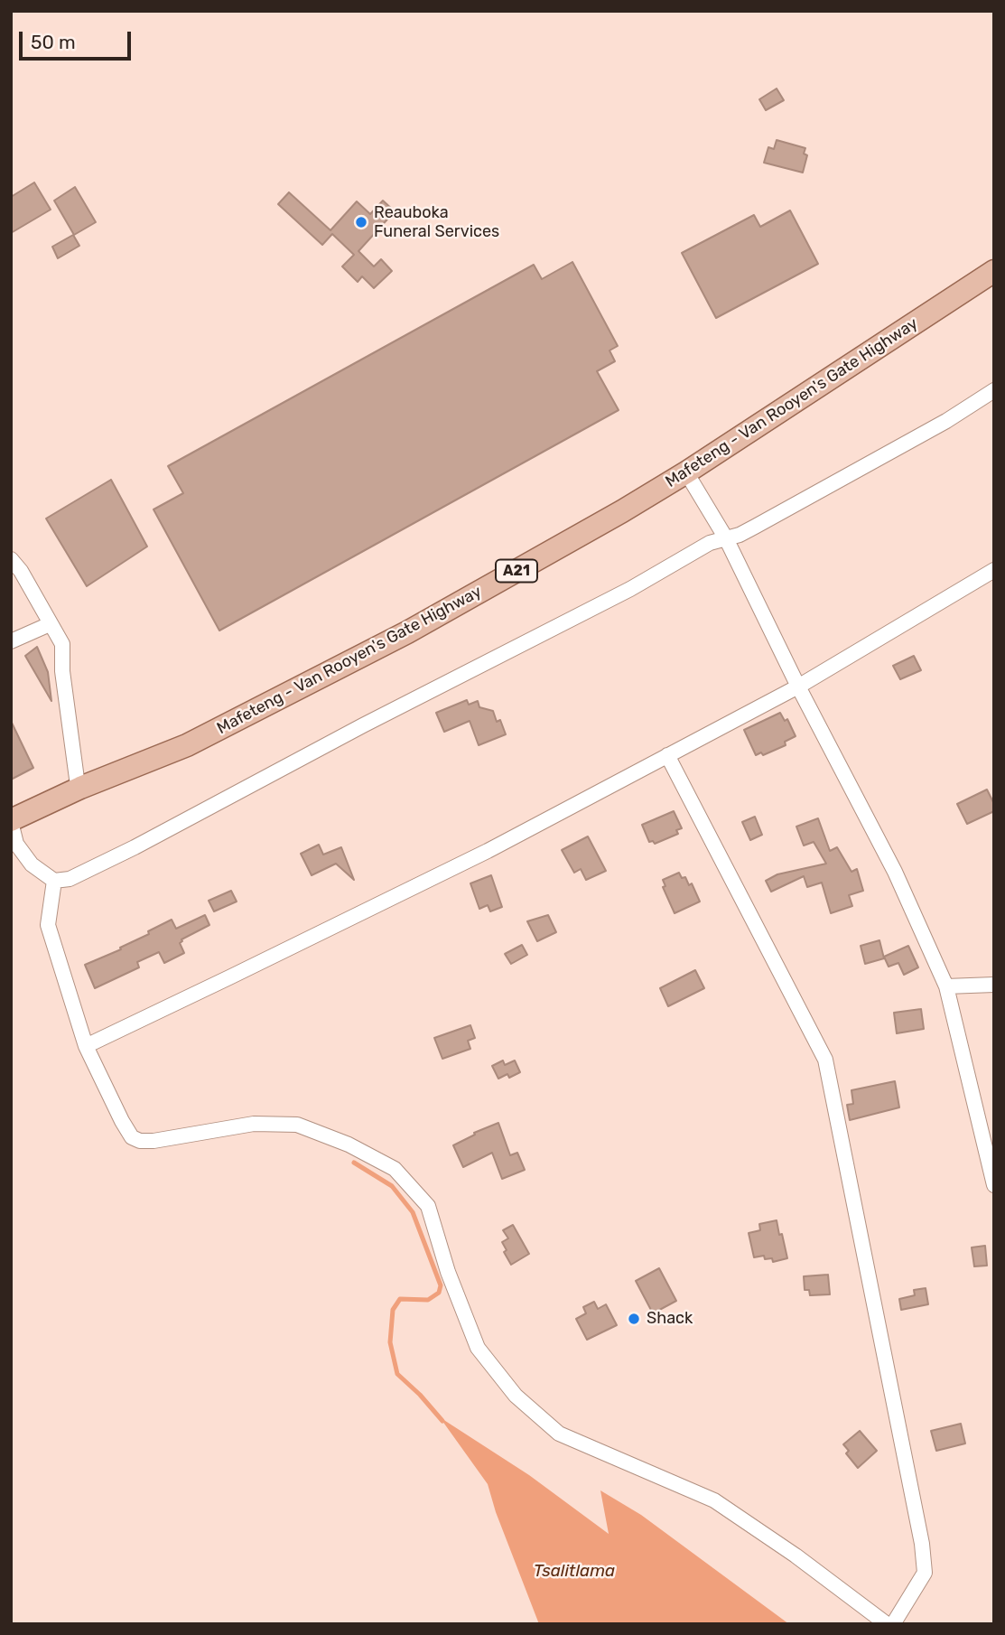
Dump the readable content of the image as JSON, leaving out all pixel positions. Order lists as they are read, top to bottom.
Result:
{
  "streets": {
    "main road": ["Mafeteng - Van Rooyen's Gate Highway", "A21"]
  },
  "water": ["Tsalitlama"],
  "places": ["Reauboka Funeral Services", "Shack"],
  "scale_bar": "50 m"
}
